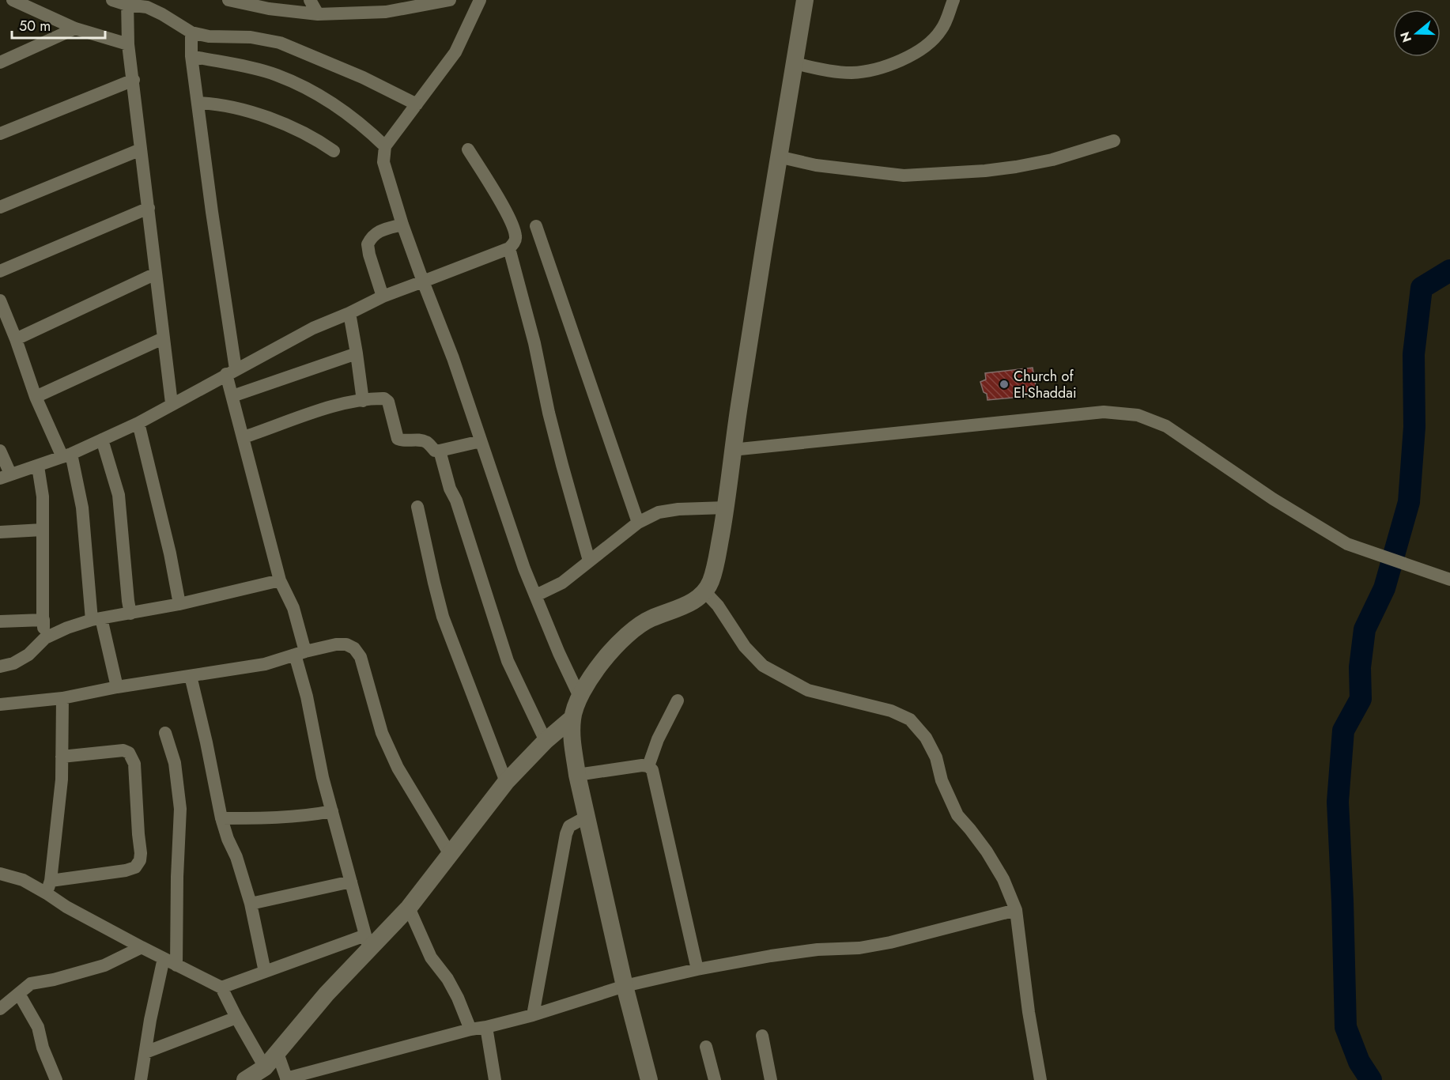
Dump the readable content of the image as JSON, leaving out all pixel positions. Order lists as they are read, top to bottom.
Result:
{
  "places": ["Church of El-Shaddai"],
  "scale_bar": "50 m",
  "north": "left"
}
